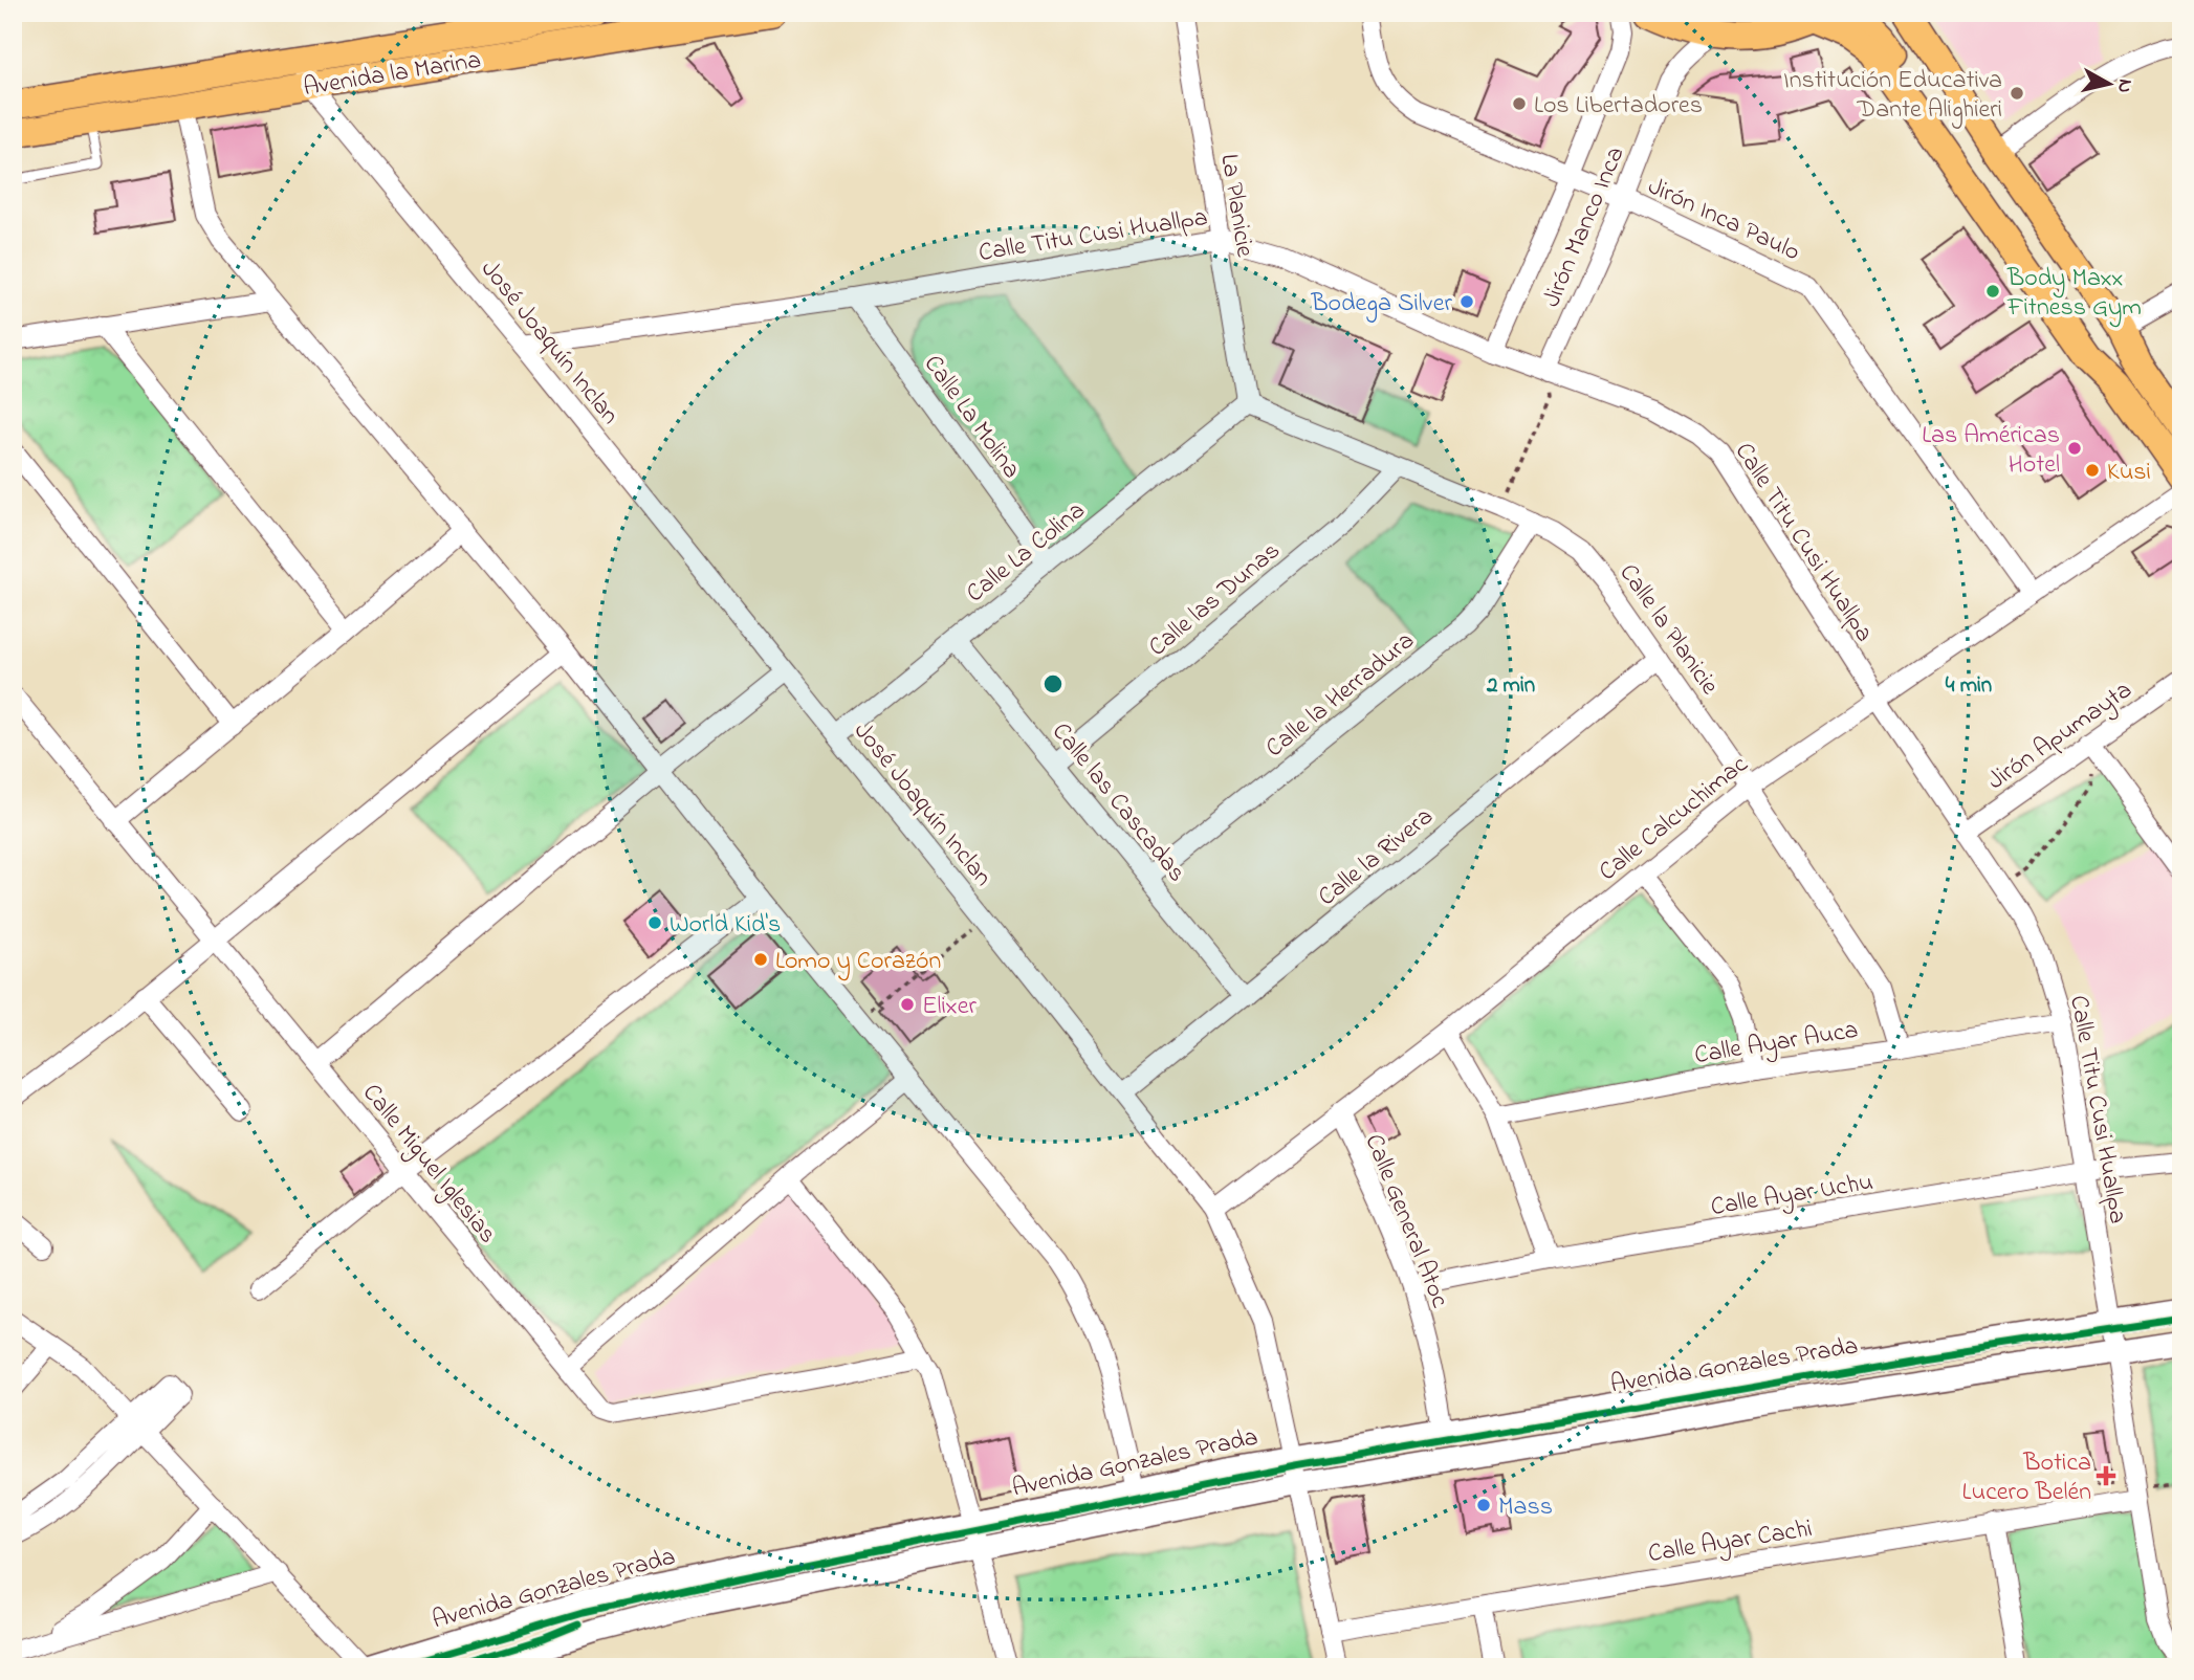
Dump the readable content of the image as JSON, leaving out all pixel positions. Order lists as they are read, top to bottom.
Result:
{
  "streets": {
    "main road": ["Avenida la Marina"],
    "street": [
      "La Planicie",
      "Jirón Inca Paulo",
      "Jirón Manco Inca",
      "Calle Titu Cusi Huallpa",
      "José Joaquín Inclan",
      "Calle La Molina",
      "Calle La Colina",
      "Calle las Dunas",
      "Calle la Planicie",
      "Calle la Herradura",
      "Jirón Apumayta",
      "Calle las Cascadas",
      "Calle Calcuchimac",
      "Calle la Rivera",
      "Calle Ayar Auca",
      "Calle Miguel Iglesias",
      "Calle Ayar Uchu",
      "Calle General Atoc",
      "Avenida Gonzales Prada",
      "Calle Ayar Cachi"
    ]
  },
  "crossings": [
    ["Avenida la Marina", "José Joaquín Inclan"],
    ["La Planicie", "Calle Titu Cusi Huallpa"],
    ["La Planicie", "Calle La Colina"],
    ["La Planicie", "Calle la Planicie"],
    ["Jirón Inca Paulo", "Jirón Manco Inca"],
    ["Jirón Inca Paulo", "Calle Calcuchimac"],
    ["Jirón Manco Inca", "Calle Titu Cusi Huallpa"],
    ["Calle Titu Cusi Huallpa", "José Joaquín Inclan"],
    ["Calle Titu Cusi Huallpa", "Calle La Molina"],
    ["Calle Titu Cusi Huallpa", "Jirón Apumayta"],
    ["Calle Titu Cusi Huallpa", "Calle Calcuchimac"],
    ["Calle Titu Cusi Huallpa", "Calle Ayar Auca"],
    ["Calle Titu Cusi Huallpa", "Calle Ayar Uchu"],
    ["Calle Titu Cusi Huallpa", "Avenida Gonzales Prada"],
    ["Calle Titu Cusi Huallpa", "Calle Ayar Cachi"],
    ["José Joaquín Inclan", "Calle La Colina"],
    ["José Joaquín Inclan", "Calle Calcuchimac"],
    ["José Joaquín Inclan", "Calle la Rivera"],
    ["José Joaquín Inclan", "Avenida Gonzales Prada"],
    ["José Joaquín Inclan", "Calle Ayar Cachi"],
    ["Calle La Molina", "Calle La Colina"],
    ["Calle La Colina", "Calle la Planicie"],
    ["Calle La Colina", "Calle las Cascadas"],
    ["Calle las Dunas", "Calle la Planicie"],
    ["Calle las Dunas", "Calle las Cascadas"],
    ["Calle la Planicie", "Calle la Herradura"],
    ["Calle la Planicie", "Calle Calcuchimac"],
    ["Calle la Planicie", "Calle la Rivera"],
    ["Calle la Planicie", "Calle Ayar Auca"],
    ["Calle la Herradura", "Calle las Cascadas"],
    ["Calle las Cascadas", "Calle la Rivera"],
    ["Calle Calcuchimac", "Calle General Atoc"],
    ["Calle Ayar Uchu", "Calle General Atoc"],
    ["Calle General Atoc", "Avenida Gonzales Prada"]
  ],
  "places": {
    "other": [
      "Institución Educativa Dante Alighieri",
      "Los Libertadores",
      "Body Maxx Fitness Gym",
      "Bodega Silver",
      "Las Américas Hotel",
      "Kusi",
      "World Kid's",
      "Lomo y Corazón",
      "Elixer",
      "Mass"
    ],
    "health": ["Botica Lucero Belén"]
  },
  "north": "right",
  "rings": ["2 min", "4 min"]
}
